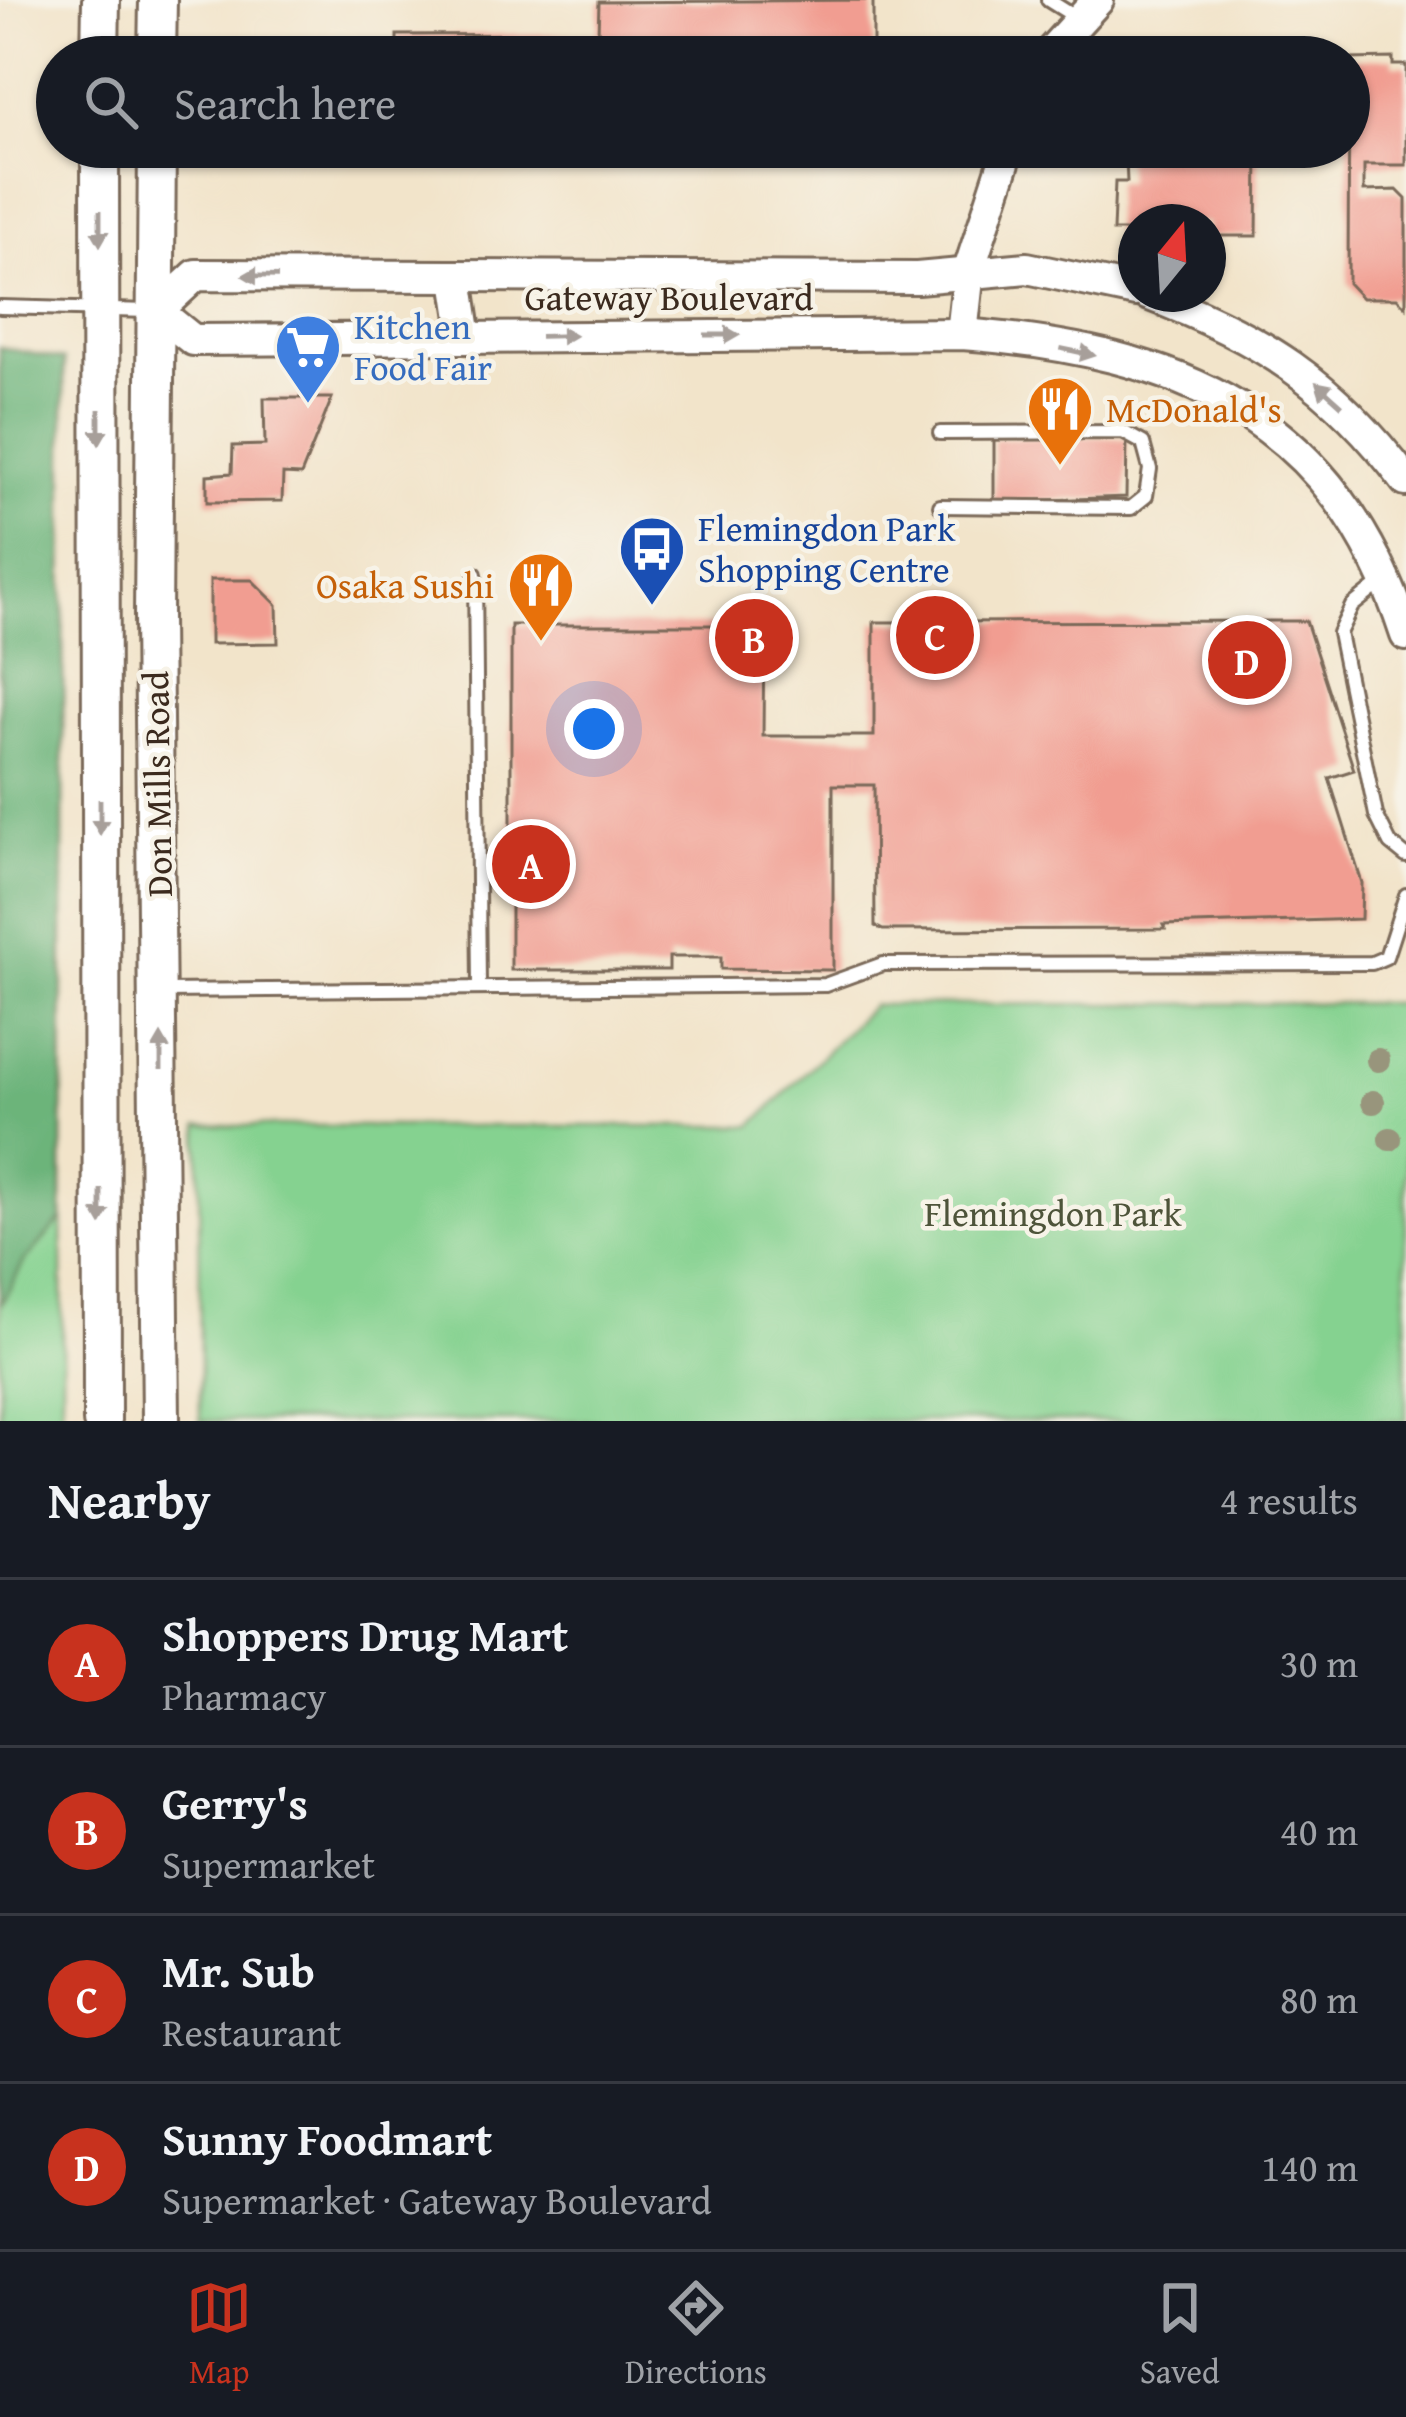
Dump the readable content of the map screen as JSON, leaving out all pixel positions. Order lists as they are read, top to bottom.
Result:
{
  "streets": {
    "main road": ["Don Mills Road"],
    "street": ["Gateway Boulevard"]
  },
  "crossings": [
    ["Gateway Boulevard", "Don Mills Road"]
  ],
  "parks": ["Flemingdon Park"],
  "places": {
    "supermarket": ["Kitchen Food Fair"],
    "restaurant": ["McDonald's", "Osaka Sushi"],
    "bus stop": ["Flemingdon Park Shopping Centre"]
  },
  "north": "top",
  "page": {
    "search": "Search here",
    "pins": [
      "C",
      "B",
      "D",
      "A"
    ],
    "heading": ["Nearby", "4 results"],
    "list": [
      {
        "mark": "A",
        "name": "Shoppers Drug Mart",
        "note": "Pharmacy",
        "value": "30 m"
      },
      {
        "mark": "B",
        "name": "Gerry's",
        "note": "Supermarket",
        "value": "40 m"
      },
      {
        "mark": "C",
        "name": "Mr. Sub",
        "note": "Restaurant",
        "value": "80 m"
      },
      {
        "mark": "D",
        "name": "Sunny Foodmart",
        "note": "Supermarket · Gateway Boulevard",
        "value": "140 m"
      }
    ],
    "nav": ["Map", "Directions", "Saved"]
  }
}
